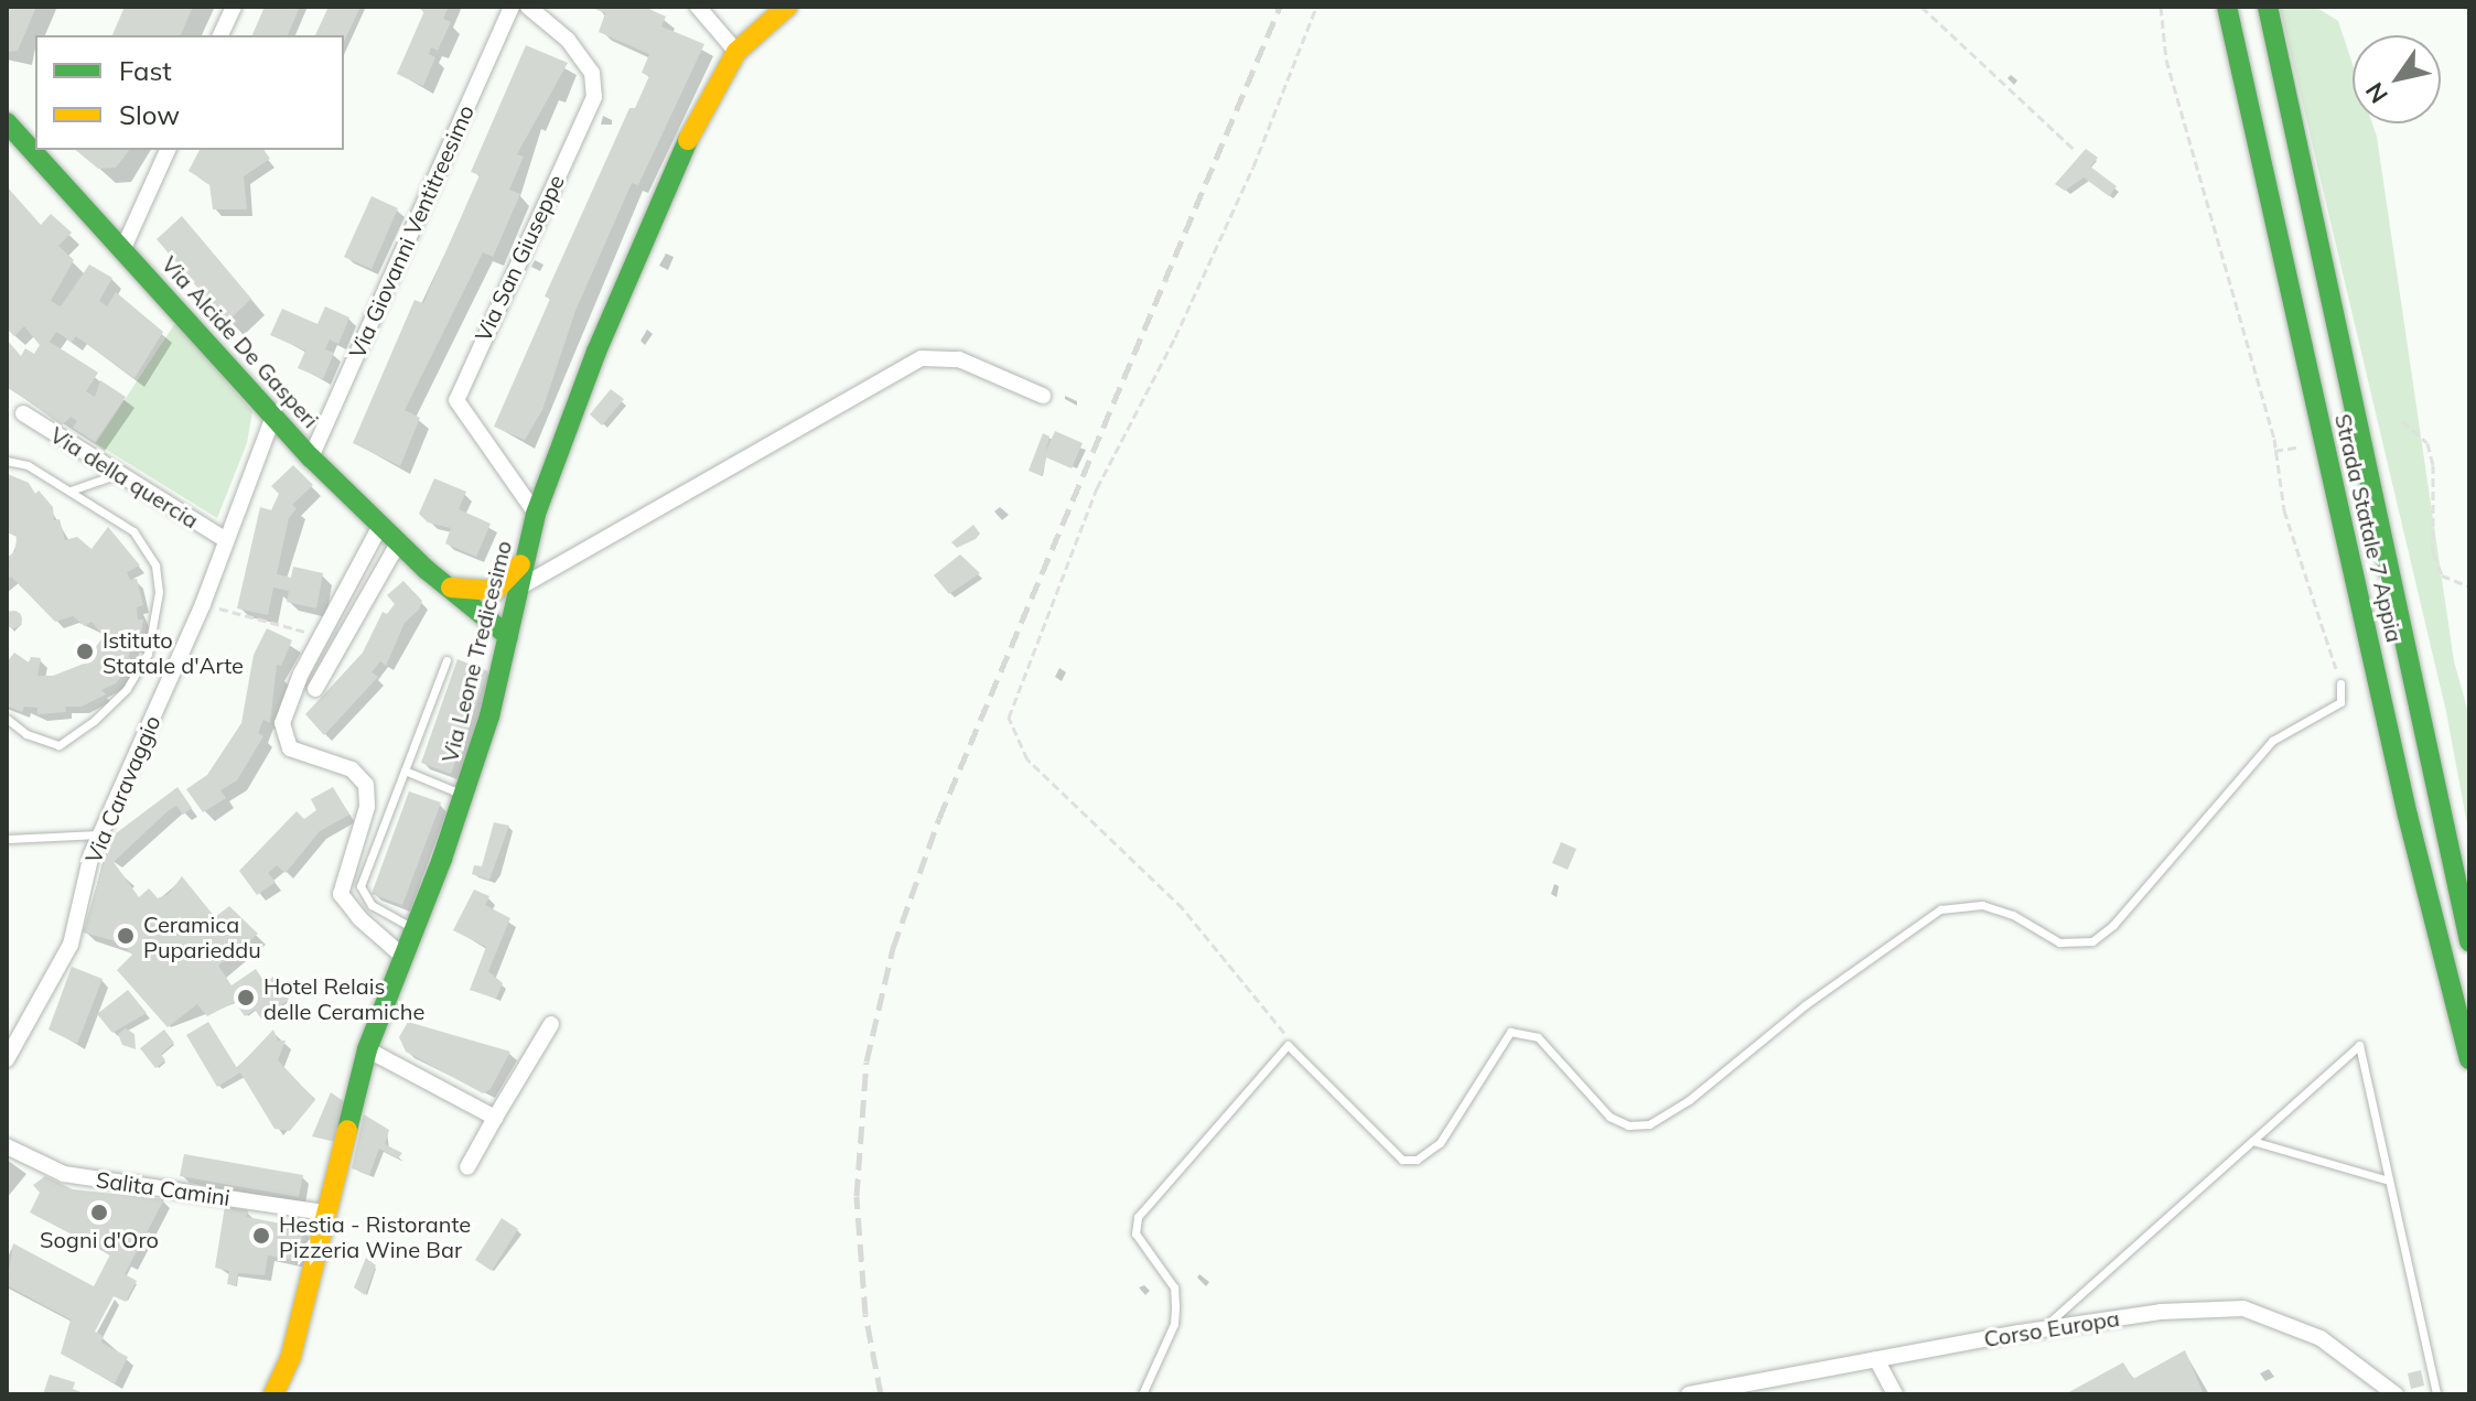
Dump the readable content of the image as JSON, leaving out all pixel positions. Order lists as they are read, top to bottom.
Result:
{
  "streets": {
    "main road": ["Via Alcide De Gasperi", "Strada Statale 7 Appia", "Via Leone Tredicesimo"],
    "street": [
      "Via Giovanni Ventitreesimo",
      "Via San Giuseppe",
      "Via della quercia",
      "Via Caravaggio",
      "Salita Camini",
      "Corso Europa"
    ]
  },
  "crossings": [
    ["Via Giovanni Ventitreesimo", "Via Alcide De Gasperi"],
    ["Via San Giuseppe", "Via Leone Tredicesimo"],
    ["Via Alcide De Gasperi", "Via Leone Tredicesimo"],
    ["Via Alcide De Gasperi", "Via Caravaggio"],
    ["Via della quercia", "Via Caravaggio"],
    ["Via Leone Tredicesimo", "Salita Camini"]
  ],
  "places": [
    "Istituto Statale d'Arte",
    "Ceramica Puparieddu",
    "Hotel Relais delle Ceramiche",
    "Sogni d'Oro",
    "Hestia - Ristorante Pizzeria Wine Bar"
  ],
  "legend": ["Fast", "Slow"],
  "north": "bottom left"
}
